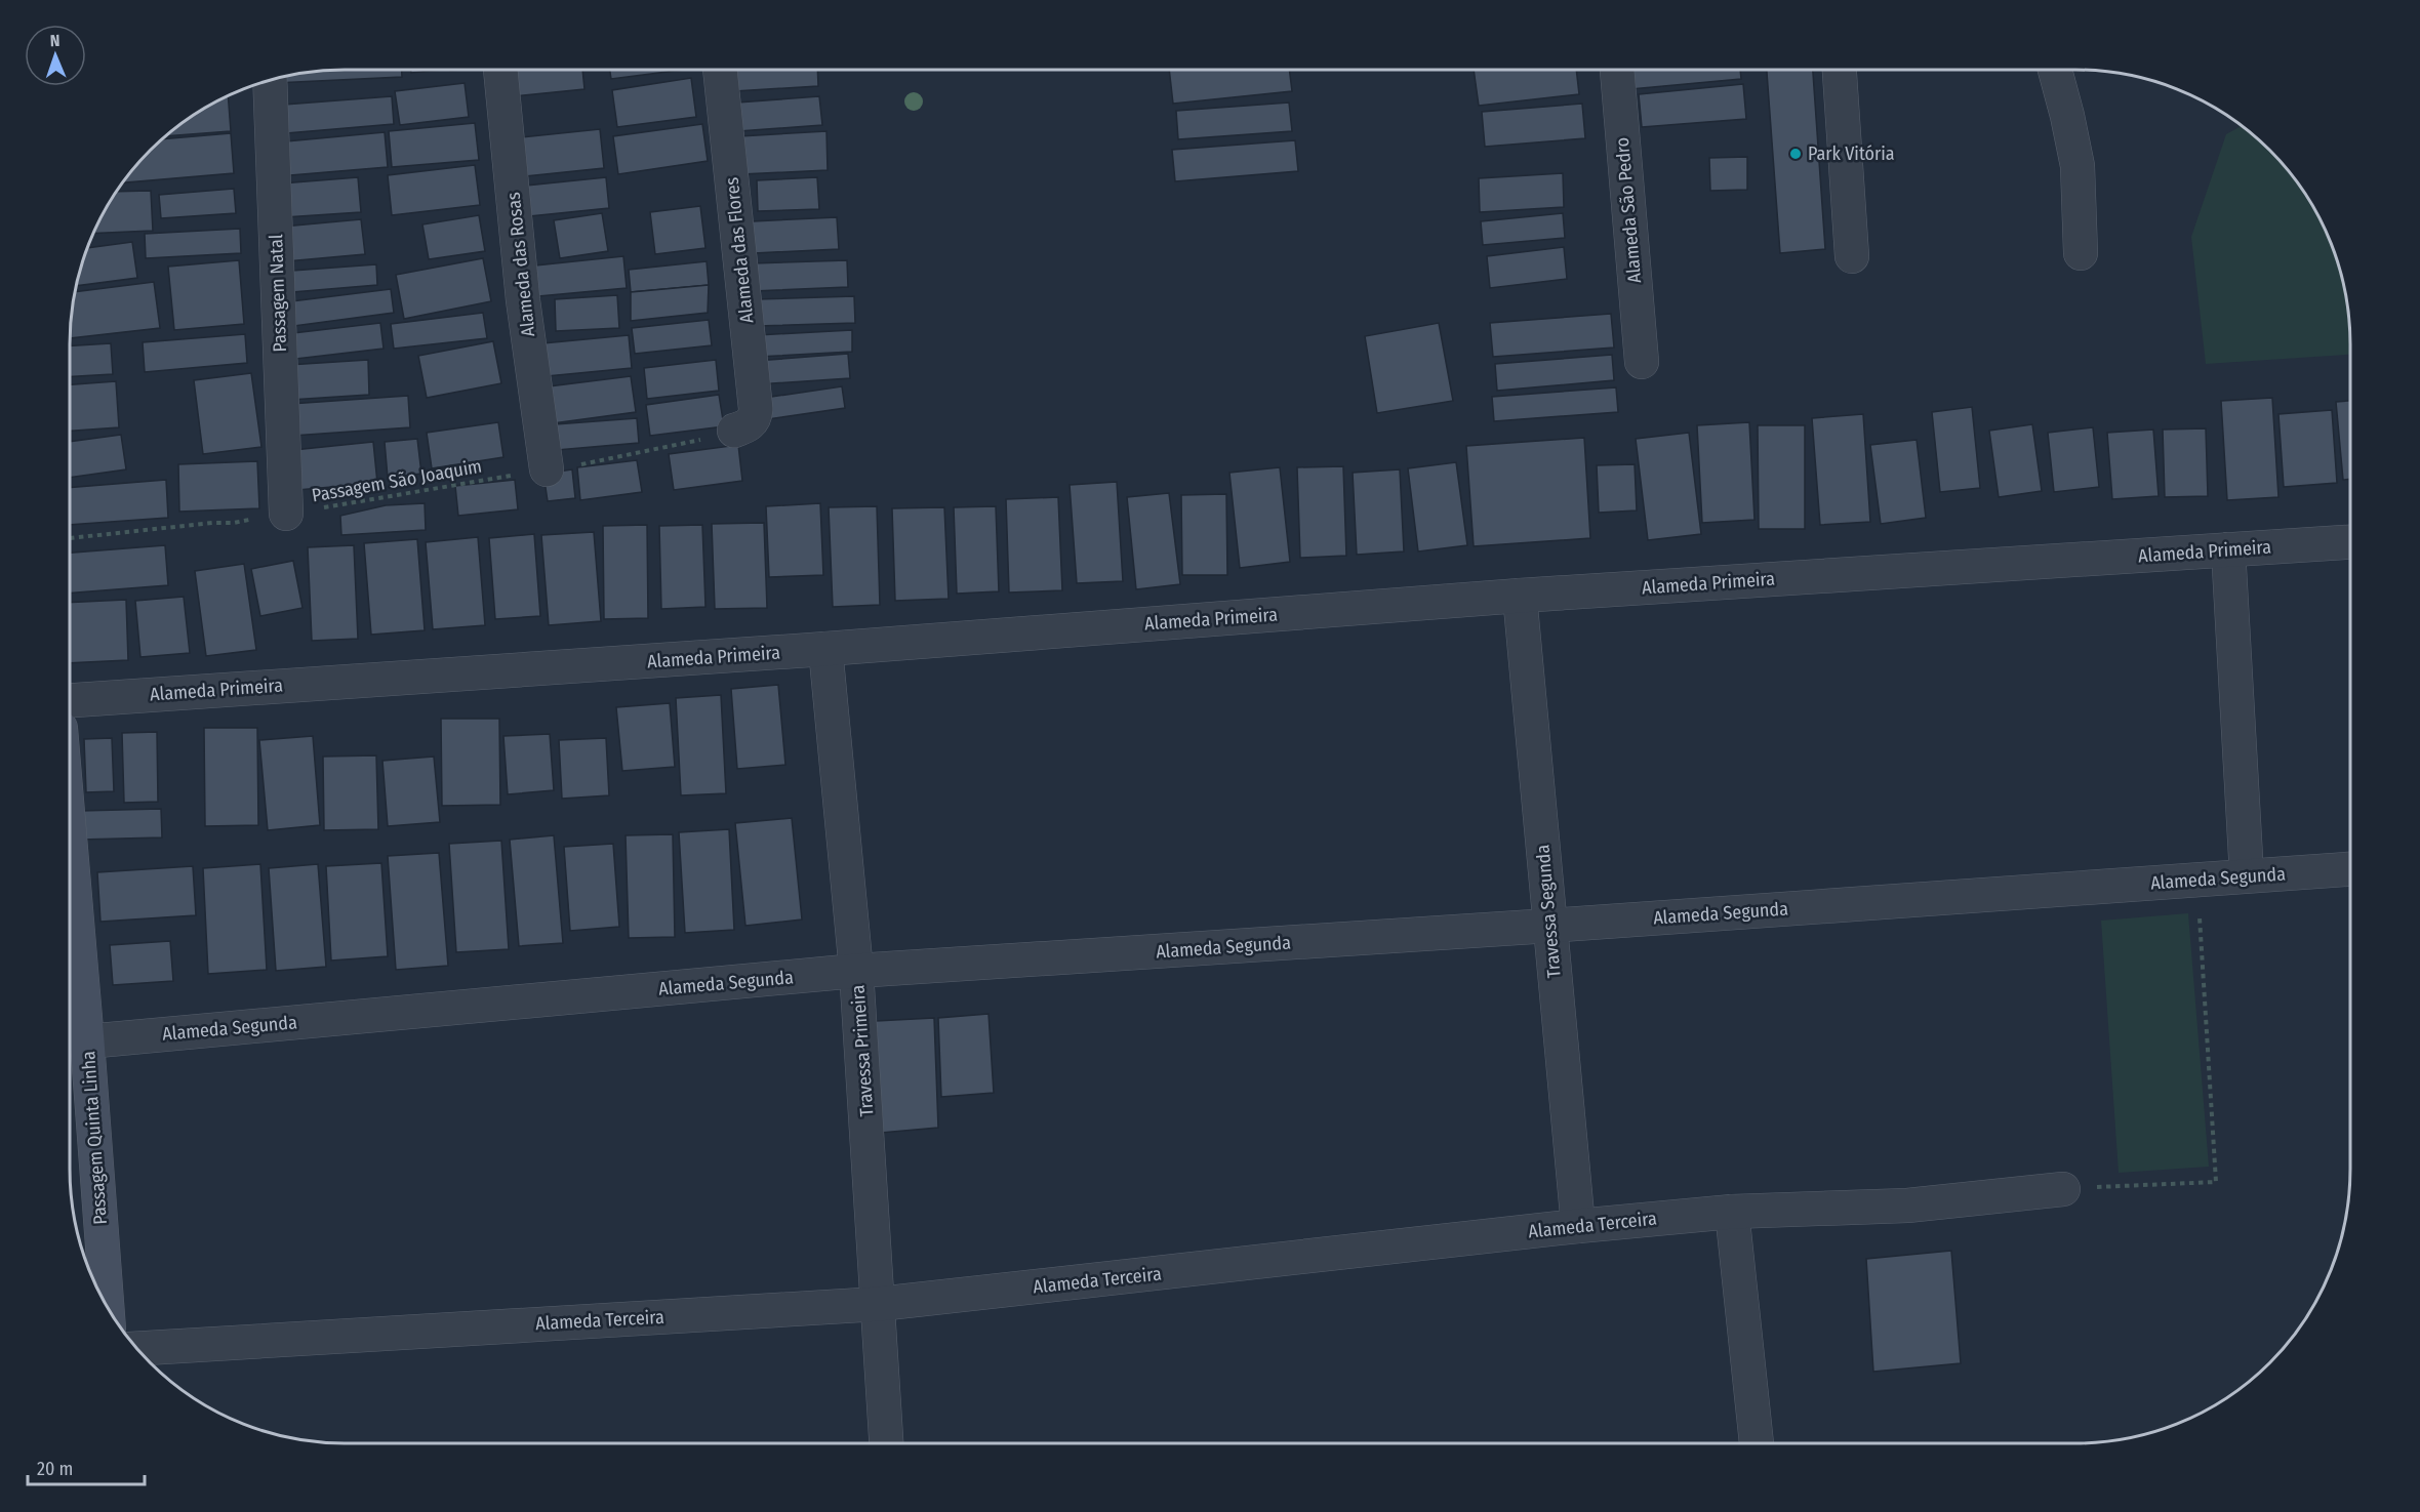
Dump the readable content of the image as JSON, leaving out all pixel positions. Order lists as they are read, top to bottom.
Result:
{
  "streets": {
    "main road": ["Passagem Quinta Linha"],
    "street": [
      "Alameda São Pedro",
      "Alameda das Flores",
      "Alameda das Rosas",
      "Passagem Natal",
      "Alameda Primeira",
      "Alameda Segunda",
      "Travessa Segunda",
      "Travessa Primeira",
      "Alameda Terceira"
    ],
    "path": ["Passagem São Joaquim"]
  },
  "crossings": [
    ["Alameda das Flores", "Passagem São Joaquim"],
    ["Alameda das Rosas", "Passagem São Joaquim"],
    ["Passagem Natal", "Passagem São Joaquim"],
    ["Alameda Primeira", "Travessa Segunda"],
    ["Alameda Primeira", "Travessa Primeira"],
    ["Alameda Segunda", "Travessa Segunda"],
    ["Alameda Segunda", "Travessa Primeira"],
    ["Alameda Segunda", "Passagem Quinta Linha"],
    ["Travessa Segunda", "Alameda Terceira"],
    ["Travessa Primeira", "Alameda Terceira"]
  ],
  "places": ["Park Vitória"],
  "scale_bar": "20 m",
  "north": "top"
}
